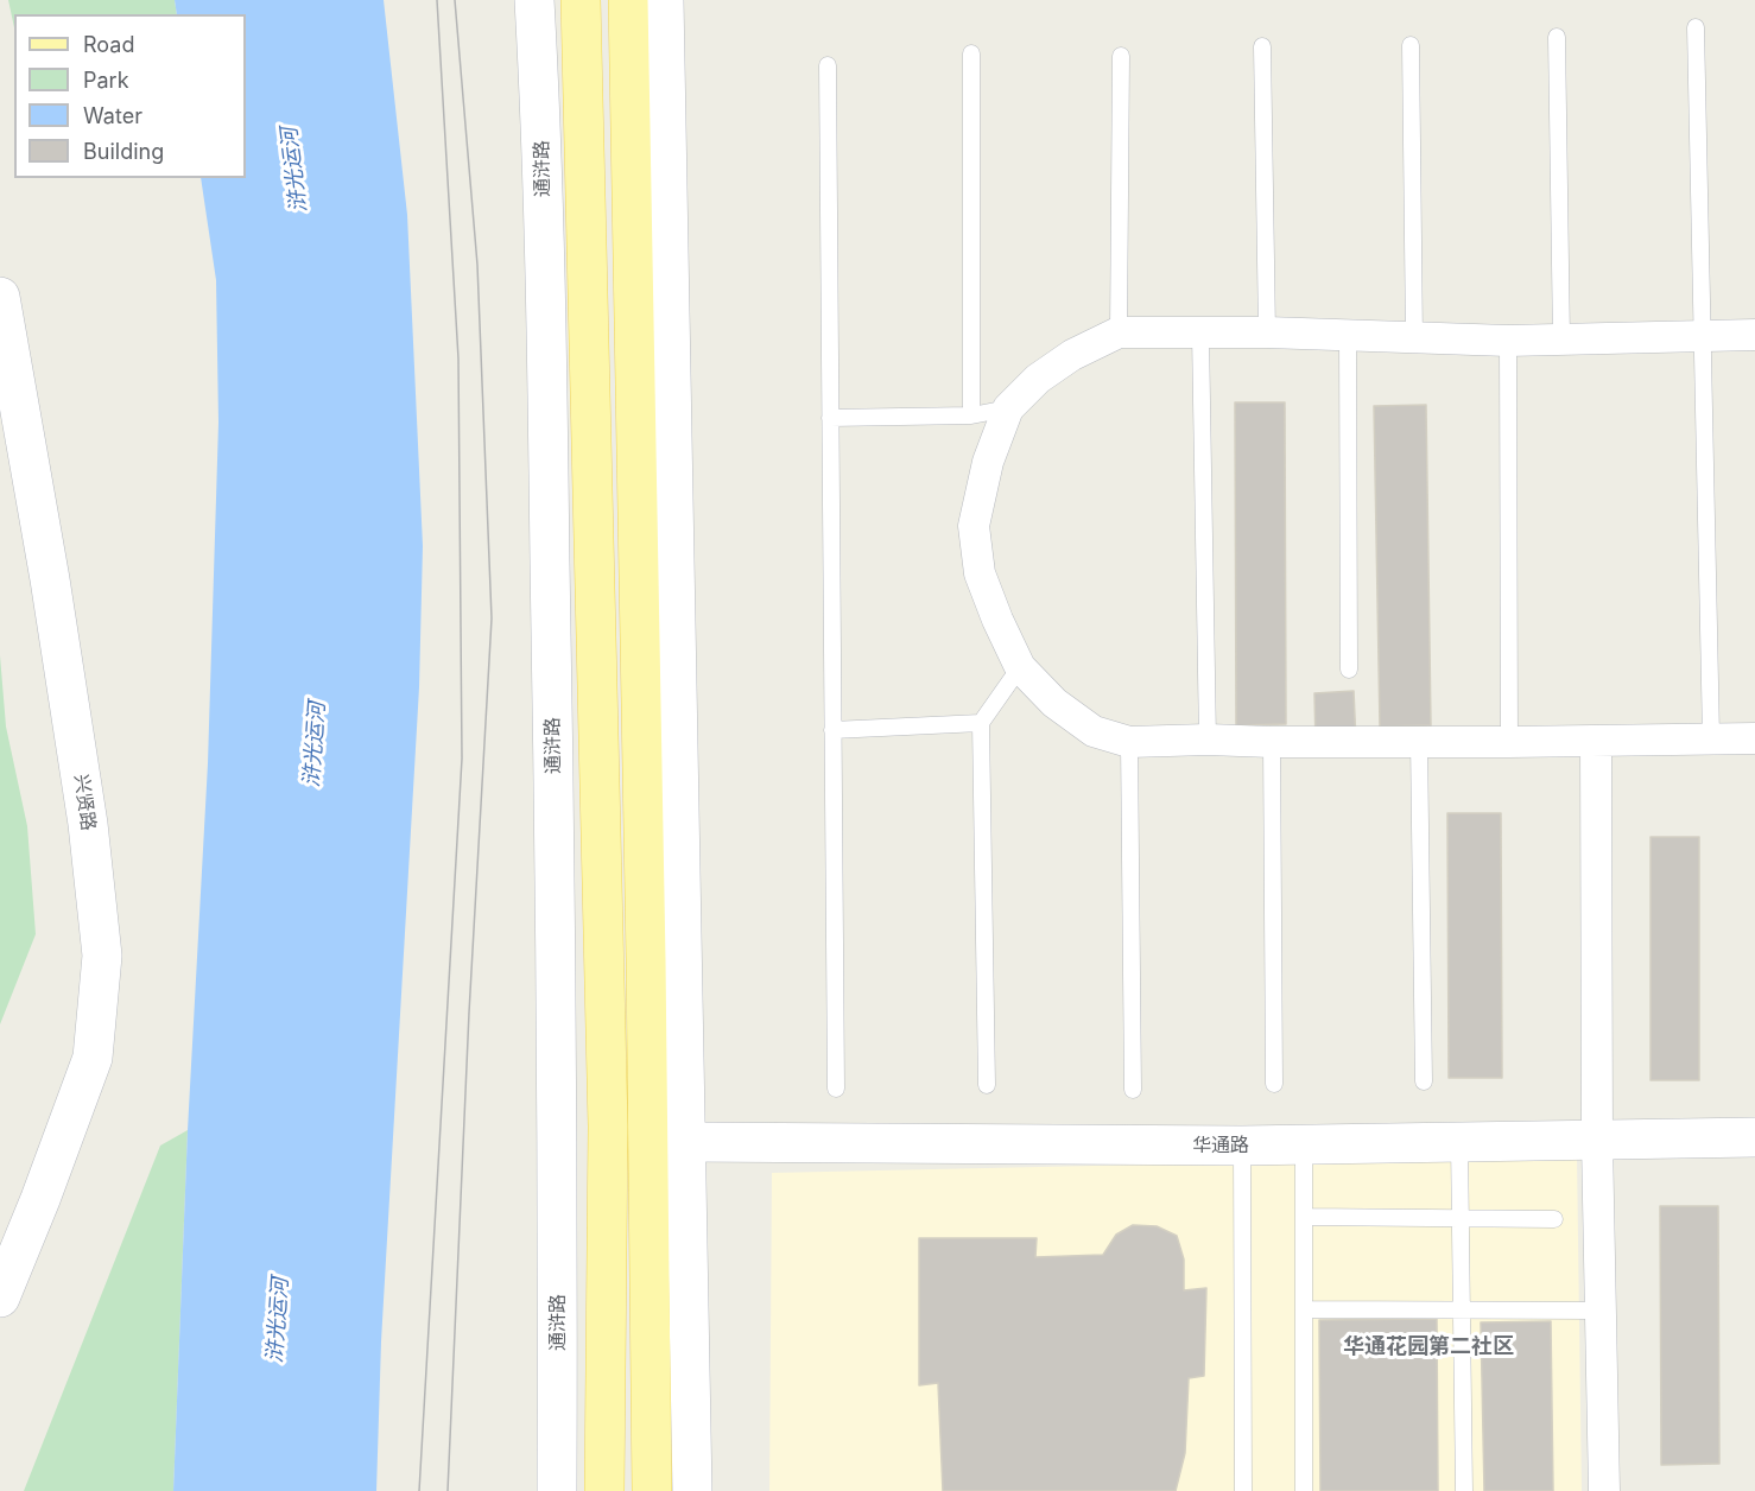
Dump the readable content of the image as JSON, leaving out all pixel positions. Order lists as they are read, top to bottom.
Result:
{
  "streets": {
    "main road": ["通浒路", "兴贤路", "华通路"]
  },
  "districts": ["华通花园第二社区"],
  "water": ["浒光运河"],
  "legend": [
    "Road",
    "Park",
    "Water",
    "Building"
  ]
}
